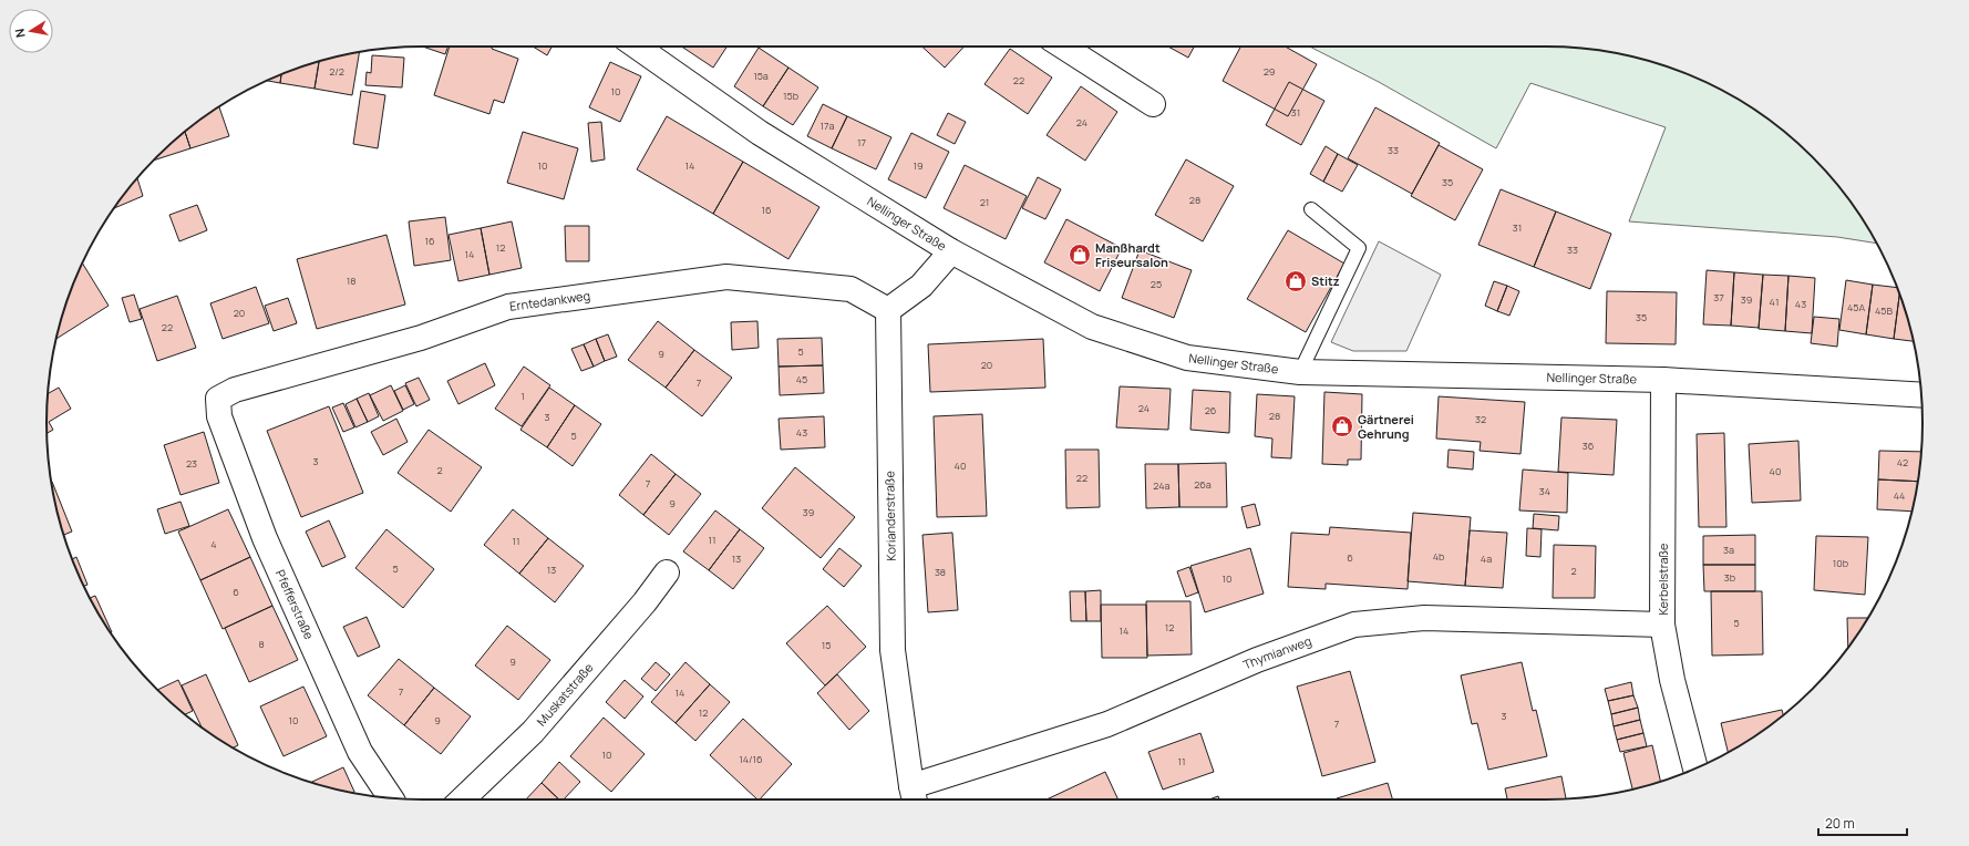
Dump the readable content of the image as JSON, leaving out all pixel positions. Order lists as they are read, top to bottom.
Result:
{
  "streets": {
    "street": [
      "Nellinger Straße",
      "Erntedankweg",
      "Korianderstraße",
      "Kerbelstraße",
      "Pfefferstraße",
      "Thymianweg",
      "Muskatstraße"
    ]
  },
  "crossings": [
    ["Nellinger Straße", "Kerbelstraße"],
    ["Erntedankweg", "Korianderstraße"],
    ["Erntedankweg", "Pfefferstraße"],
    ["Korianderstraße", "Thymianweg"],
    ["Kerbelstraße", "Thymianweg"]
  ],
  "places": {
    "shop": ["Manßhardt Friseursalon", "Stitz", "Gärtnerei Gehrung"]
  },
  "house_numbers": [
    "2/2",
    "29",
    "15a",
    "22",
    "10",
    "15b",
    "31",
    "24",
    "17a",
    "17",
    "33",
    "10",
    "14",
    "19",
    "35",
    "28",
    "21",
    "16",
    "31",
    "16",
    "12",
    "33",
    "14",
    "18",
    "25",
    "37",
    "39",
    "41",
    "43",
    "45A",
    "45B",
    "20",
    "35",
    "22",
    "5",
    "9",
    "20",
    "45",
    "7",
    "1",
    "24",
    "26",
    "28",
    "3",
    "32",
    "43",
    "5",
    "36",
    "3",
    "42",
    "23",
    "40",
    "2",
    "40",
    "22",
    "7",
    "26a",
    "24a",
    "34",
    "44",
    "9",
    "39",
    "11",
    "11",
    "4",
    "3a",
    "4b",
    "6",
    "13",
    "4a",
    "10b",
    "5",
    "13",
    "2",
    "38",
    "3b",
    "10",
    "6",
    "5",
    "12",
    "14",
    "8",
    "15",
    "9",
    "7",
    "14",
    "12",
    "3",
    "10",
    "9",
    "7",
    "10",
    "14/16",
    "11"
  ],
  "scale_bar": "20 m",
  "north": "left"
}
